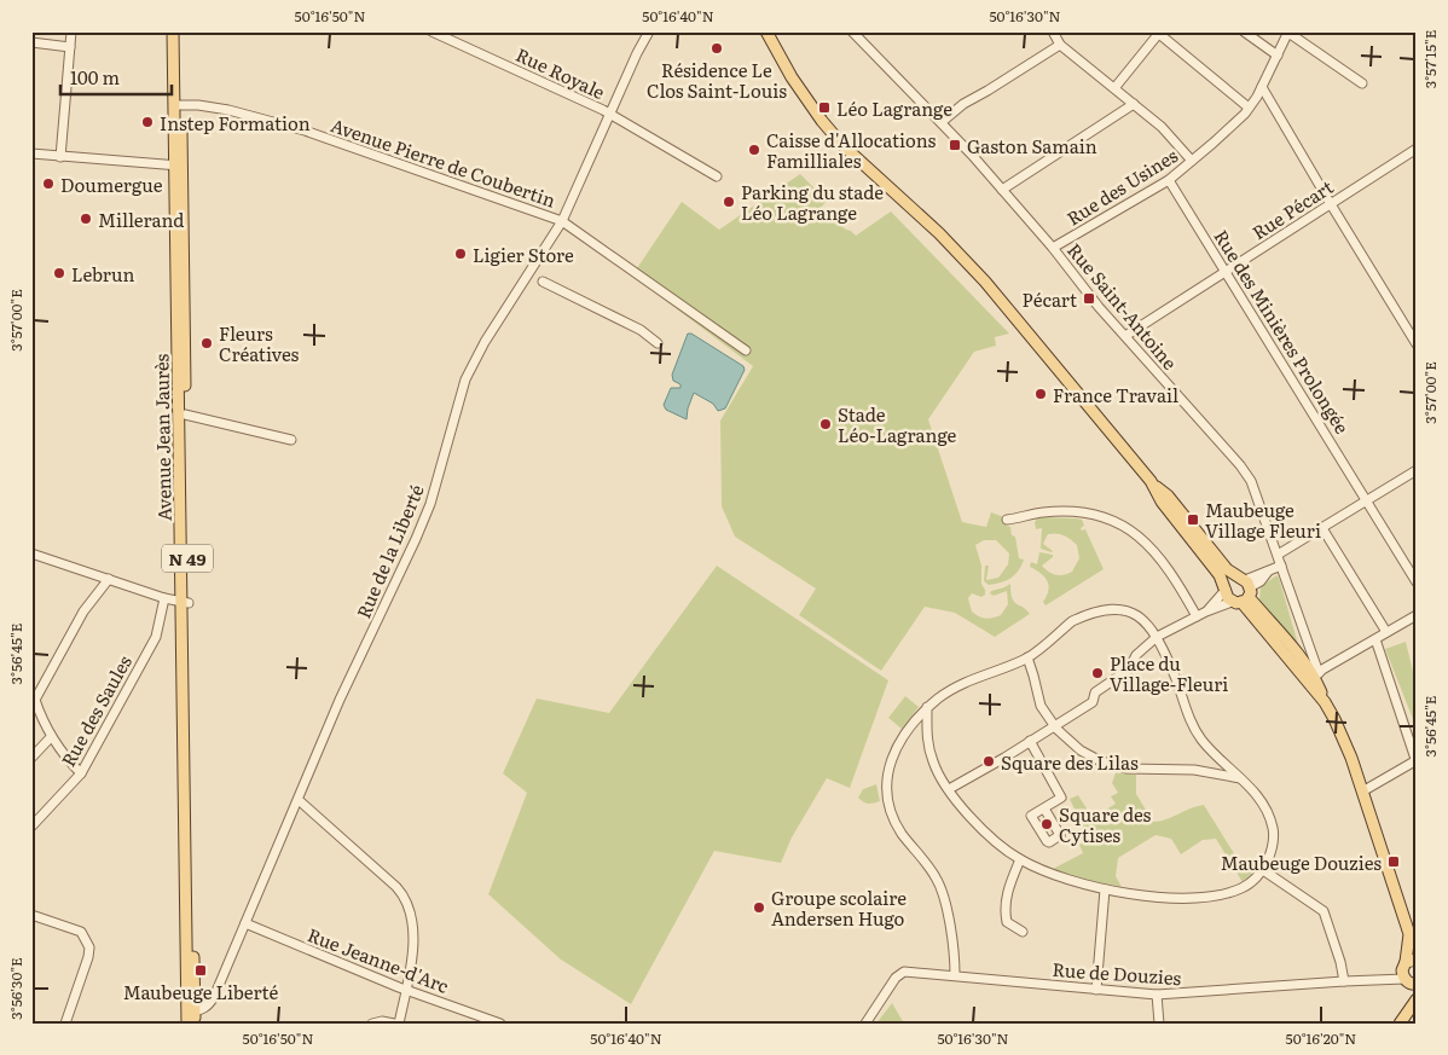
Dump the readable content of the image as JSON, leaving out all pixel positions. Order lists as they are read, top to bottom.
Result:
{
  "streets": {
    "main road": ["Avenue Jean Jaurès", "N 49"],
    "street": [
      "Rue Royale",
      "Avenue Pierre de Coubertin",
      "Rue des Usines",
      "Rue Pécart",
      "Rue Saint-Antoine",
      "Rue des Minières Prolongée",
      "Rue de la Liberté",
      "Rue des Saules",
      "Rue Jeanne-d'Arc",
      "Rue de Douzies"
    ]
  },
  "crossings": [
    ["Rue Royale", "Rue de la Liberté"],
    ["Avenue Pierre de Coubertin", "Avenue Jean Jaurès"],
    ["Avenue Pierre de Coubertin", "Rue de la Liberté"],
    ["Rue des Usines", "Rue Saint-Antoine"],
    ["Rue des Usines", "Rue des Minières Prolongée"],
    ["Rue Pécart", "Rue Saint-Antoine"],
    ["Rue Pécart", "Rue des Minières Prolongée"],
    ["Avenue Jean Jaurès", "Rue de la Liberté"],
    ["Rue de la Liberté", "Rue Jeanne-d'Arc"]
  ],
  "places": {
    "other": [
      "Résidence Le Clos Saint-Louis",
      "Instep Formation",
      "Caisse d'Allocations Familliales",
      "Doumergue",
      "Parking du stade Léo Lagrange",
      "Millerand",
      "Ligier Store",
      "Lebrun",
      "Fleurs Créatives",
      "France Travail",
      "Stade Léo-Lagrange",
      "Place du Village-Fleuri",
      "Square des Lilas",
      "Square des Cytises",
      "Groupe scolaire Andersen Hugo"
    ],
    "transit": [
      "Léo Lagrange",
      "Gaston Samain",
      "Pécart",
      "Maubeuge Village Fleuri",
      "Maubeuge Douzies",
      "Maubeuge Liberté"
    ]
  },
  "scale_bar": "100 m",
  "coordinates": [
    "50°16'50\"N",
    "50°16'40\"N",
    "50°16'30\"N",
    "3°57'15\"E",
    "3°57'00\"E",
    "3°56'45\"E",
    "3°56'30\"E",
    "50°16'20\"N"
  ]
}
